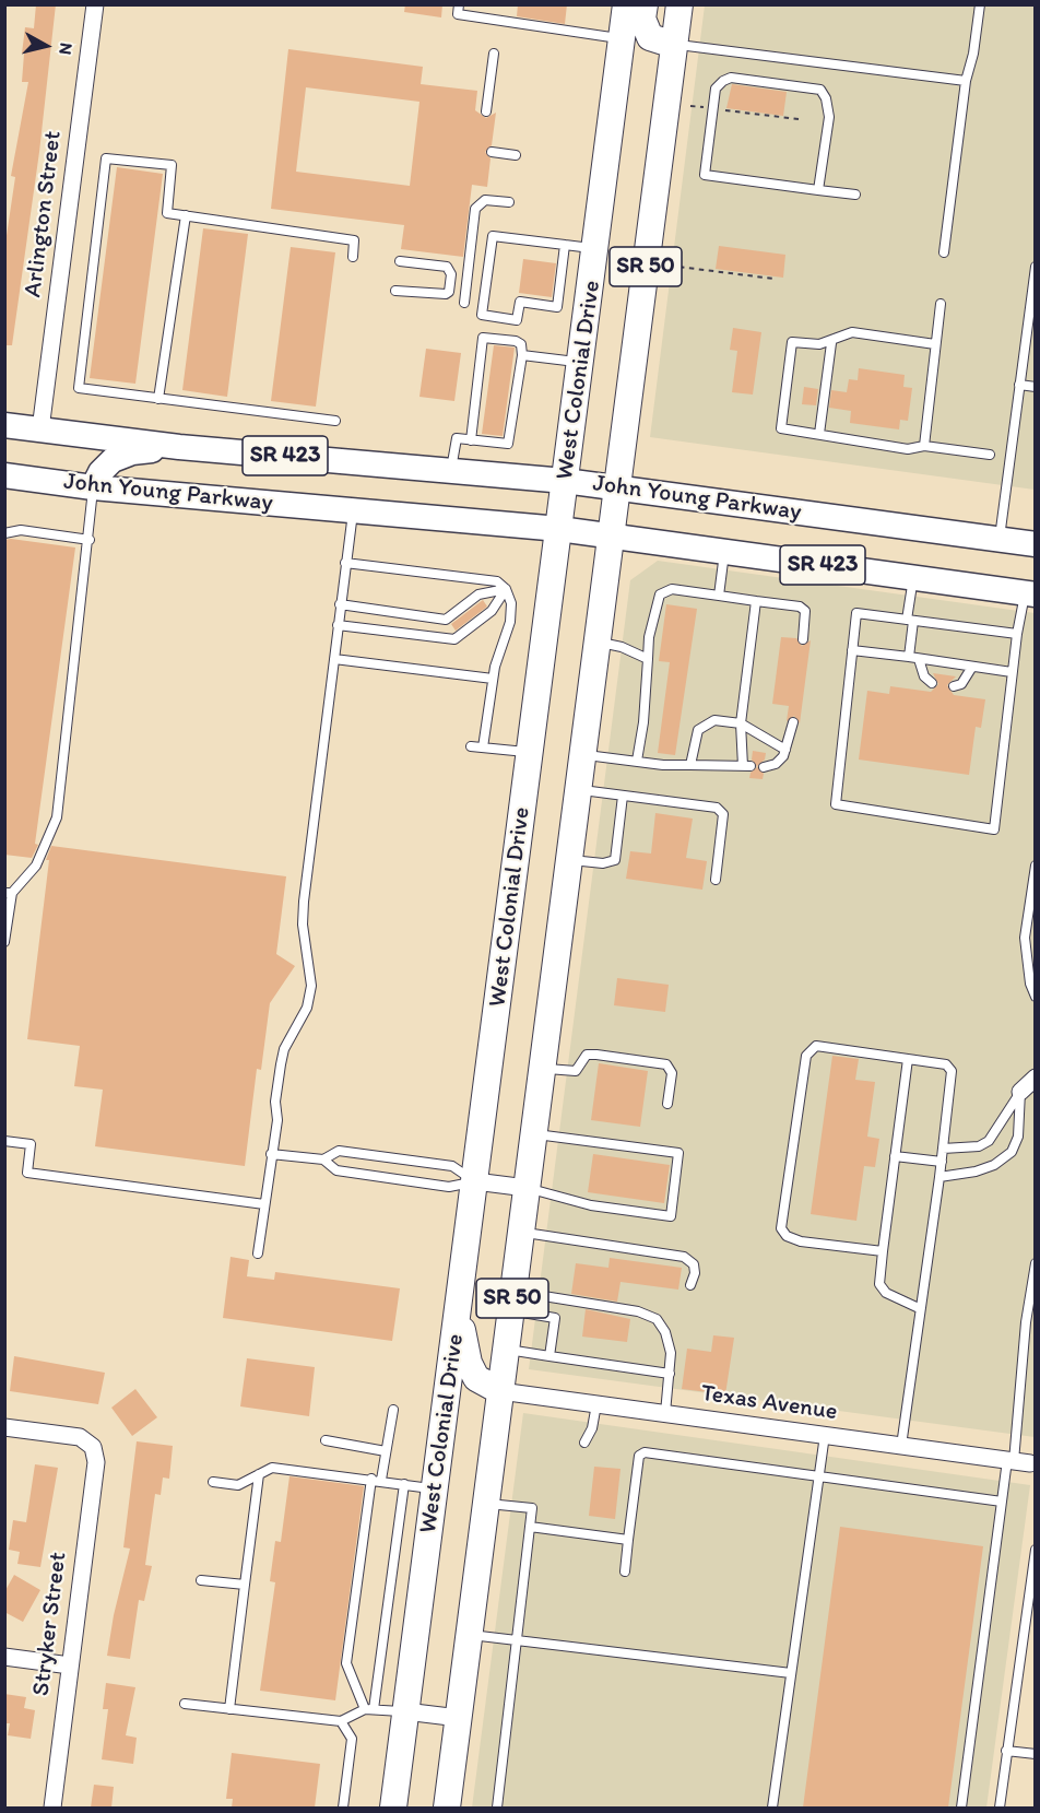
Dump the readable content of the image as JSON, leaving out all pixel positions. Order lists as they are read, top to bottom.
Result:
{
  "streets": {
    "highway": ["SR 50", "West Colonial Drive"],
    "main road": ["SR 423", "John Young Parkway"],
    "street": ["Arlington Street", "Texas Avenue", "Stryker Street"]
  },
  "crossings": [
    ["Arlington Street", "John Young Parkway"],
    ["West Colonial Drive", "John Young Parkway"],
    ["West Colonial Drive", "Texas Avenue"]
  ],
  "north": "right"
}
